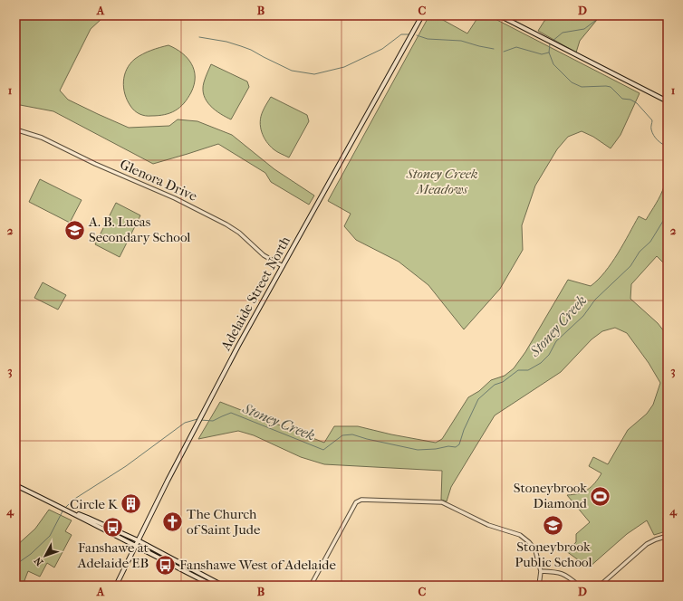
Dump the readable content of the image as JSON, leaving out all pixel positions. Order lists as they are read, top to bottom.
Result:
{
  "streets": {
    "main road": ["Adelaide Street North"],
    "street": ["Glenora Drive"]
  },
  "crossings": [
    ["Glenora Drive", "Adelaide Street North"]
  ],
  "water": ["Stoney Creek"],
  "parks": ["Stoney Creek Meadows"],
  "places": {
    "school or university": ["A. B. Lucas Secondary School", "Stoneybrook Public School"],
    "sports": ["Stoneybrook Diamond"],
    "building": ["Circle K"],
    "church": ["The Church of Saint Jude"],
    "bus stop": ["Fanshawe at Adelaide EB", "Fanshawe West of Adelaide"]
  },
  "north": "bottom left",
  "grid": {
    "columns": [
      "A",
      "B",
      "C",
      "D"
    ],
    "rows": [
      "1",
      "2",
      "3",
      "4"
    ]
  }
}
